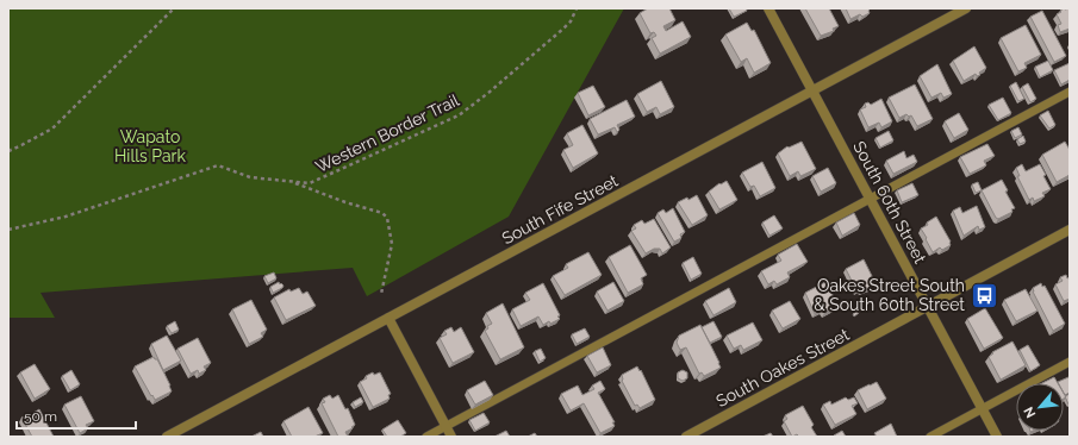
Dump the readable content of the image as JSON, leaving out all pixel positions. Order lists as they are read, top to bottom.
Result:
{
  "streets": {
    "street": ["South 60th Street", "South Fife Street", "South Oakes Street"],
    "path": ["Western Border Trail"]
  },
  "crossings": [
    ["South 60th Street", "South Fife Street"],
    ["South 60th Street", "South Oakes Street"]
  ],
  "parks": ["Wapato Hills Park"],
  "places": {
    "bus stop": ["Oakes Street South & South 60th Street"]
  },
  "scale_bar": "50 m",
  "north": "bottom left"
}
